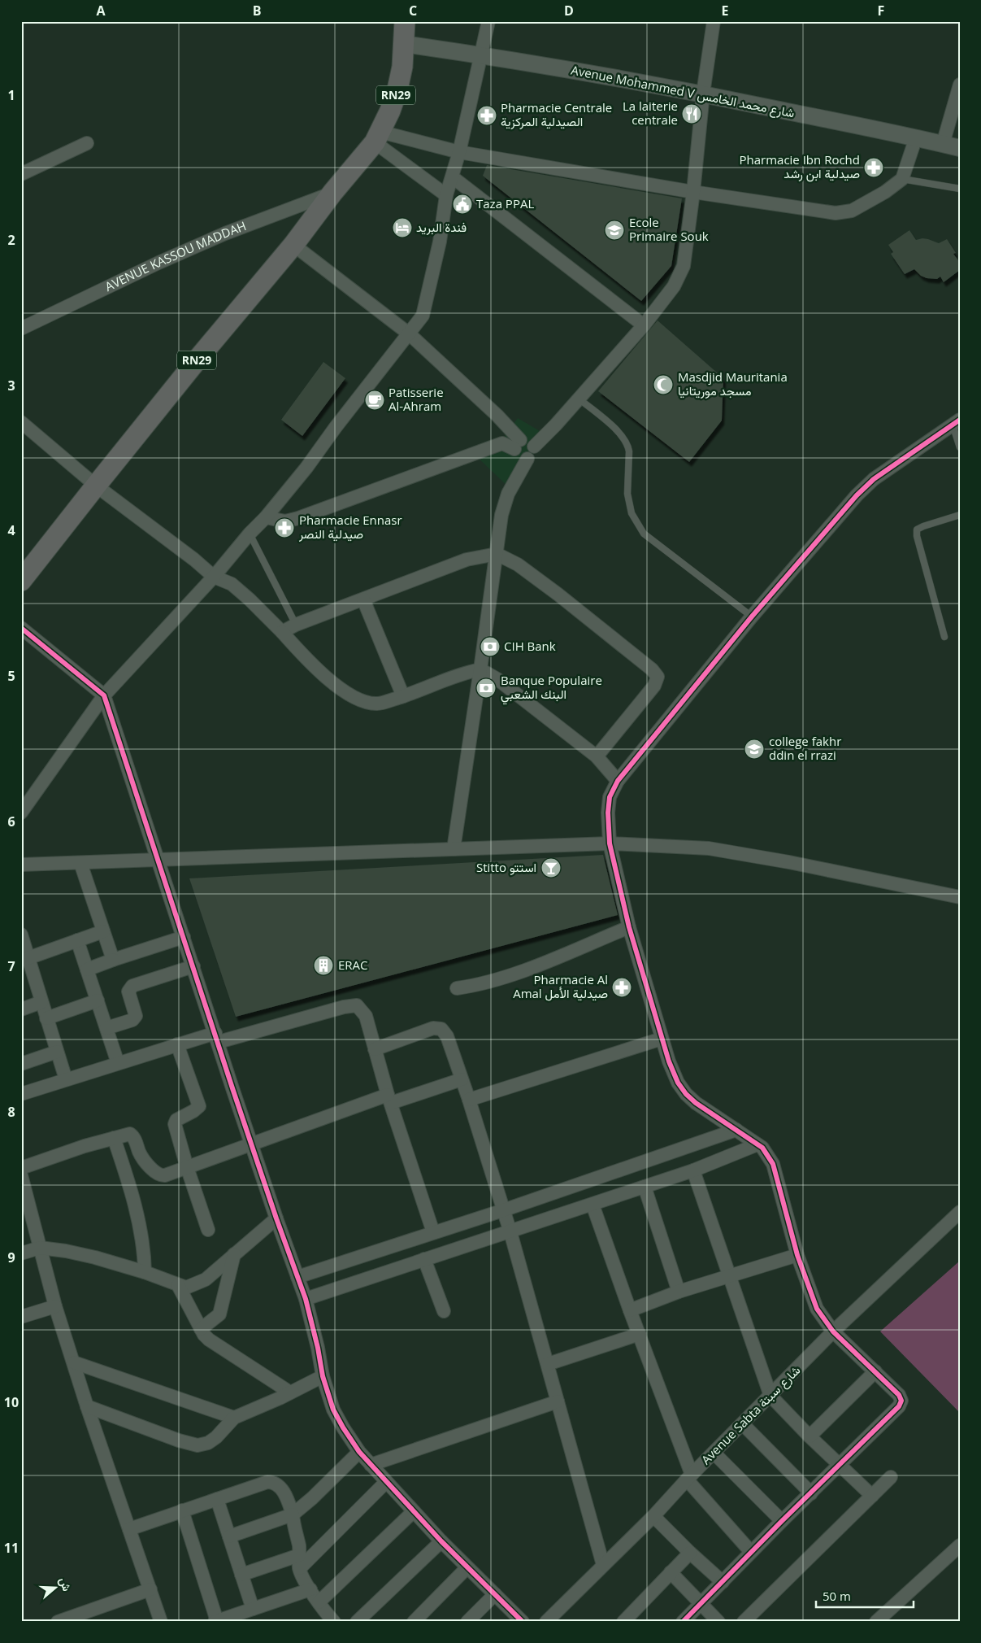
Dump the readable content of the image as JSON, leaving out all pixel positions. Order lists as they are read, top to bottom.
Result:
{
  "streets": {
    "main road": ["RN29"],
    "street": ["Avenue Mohammed V شارع محمد الخامس", "AVENUE KASSOU MADDAH", "Avenue Sabta شارع سبتة"]
  },
  "crossings": [
    ["Avenue Mohammed V شارع محمد الخامس", "RN29"],
    ["RN29", "AVENUE KASSOU MADDAH"]
  ],
  "places": {
    "restaurant": ["La laiterie centrale"],
    "pharmacy": [
      "Pharmacie Centrale الصيدلية المركزية",
      "Pharmacie Ibn Rochd صيدلية ابن رشد",
      "Pharmacie Ennasr صيدلية النصر",
      "Pharmacie Al Amal صيدلية الأمل"
    ],
    "public building": ["Taza PPAL"],
    "hotel": ["فندة البريد"],
    "school or university": ["Ecole Primaire Souk", "college fakhr ddin el rrazi"],
    "mosque": ["Masdjid Mauritania مسجد موريتانيا"],
    "cafe": ["Patisserie Al-Ahram"],
    "bank": ["CIH Bank", "Banque Populaire البنك الشعبي"],
    "bar": ["Stitto استتو"],
    "building": ["ERAC"]
  },
  "scale_bar": "50 m",
  "north": "right",
  "grid": {
    "columns": [
      "A",
      "B",
      "C",
      "D",
      "E",
      "F"
    ],
    "rows": [
      "1",
      "2",
      "3",
      "4",
      "5",
      "6",
      "7",
      "8",
      "9",
      "10",
      "11"
    ]
  }
}
